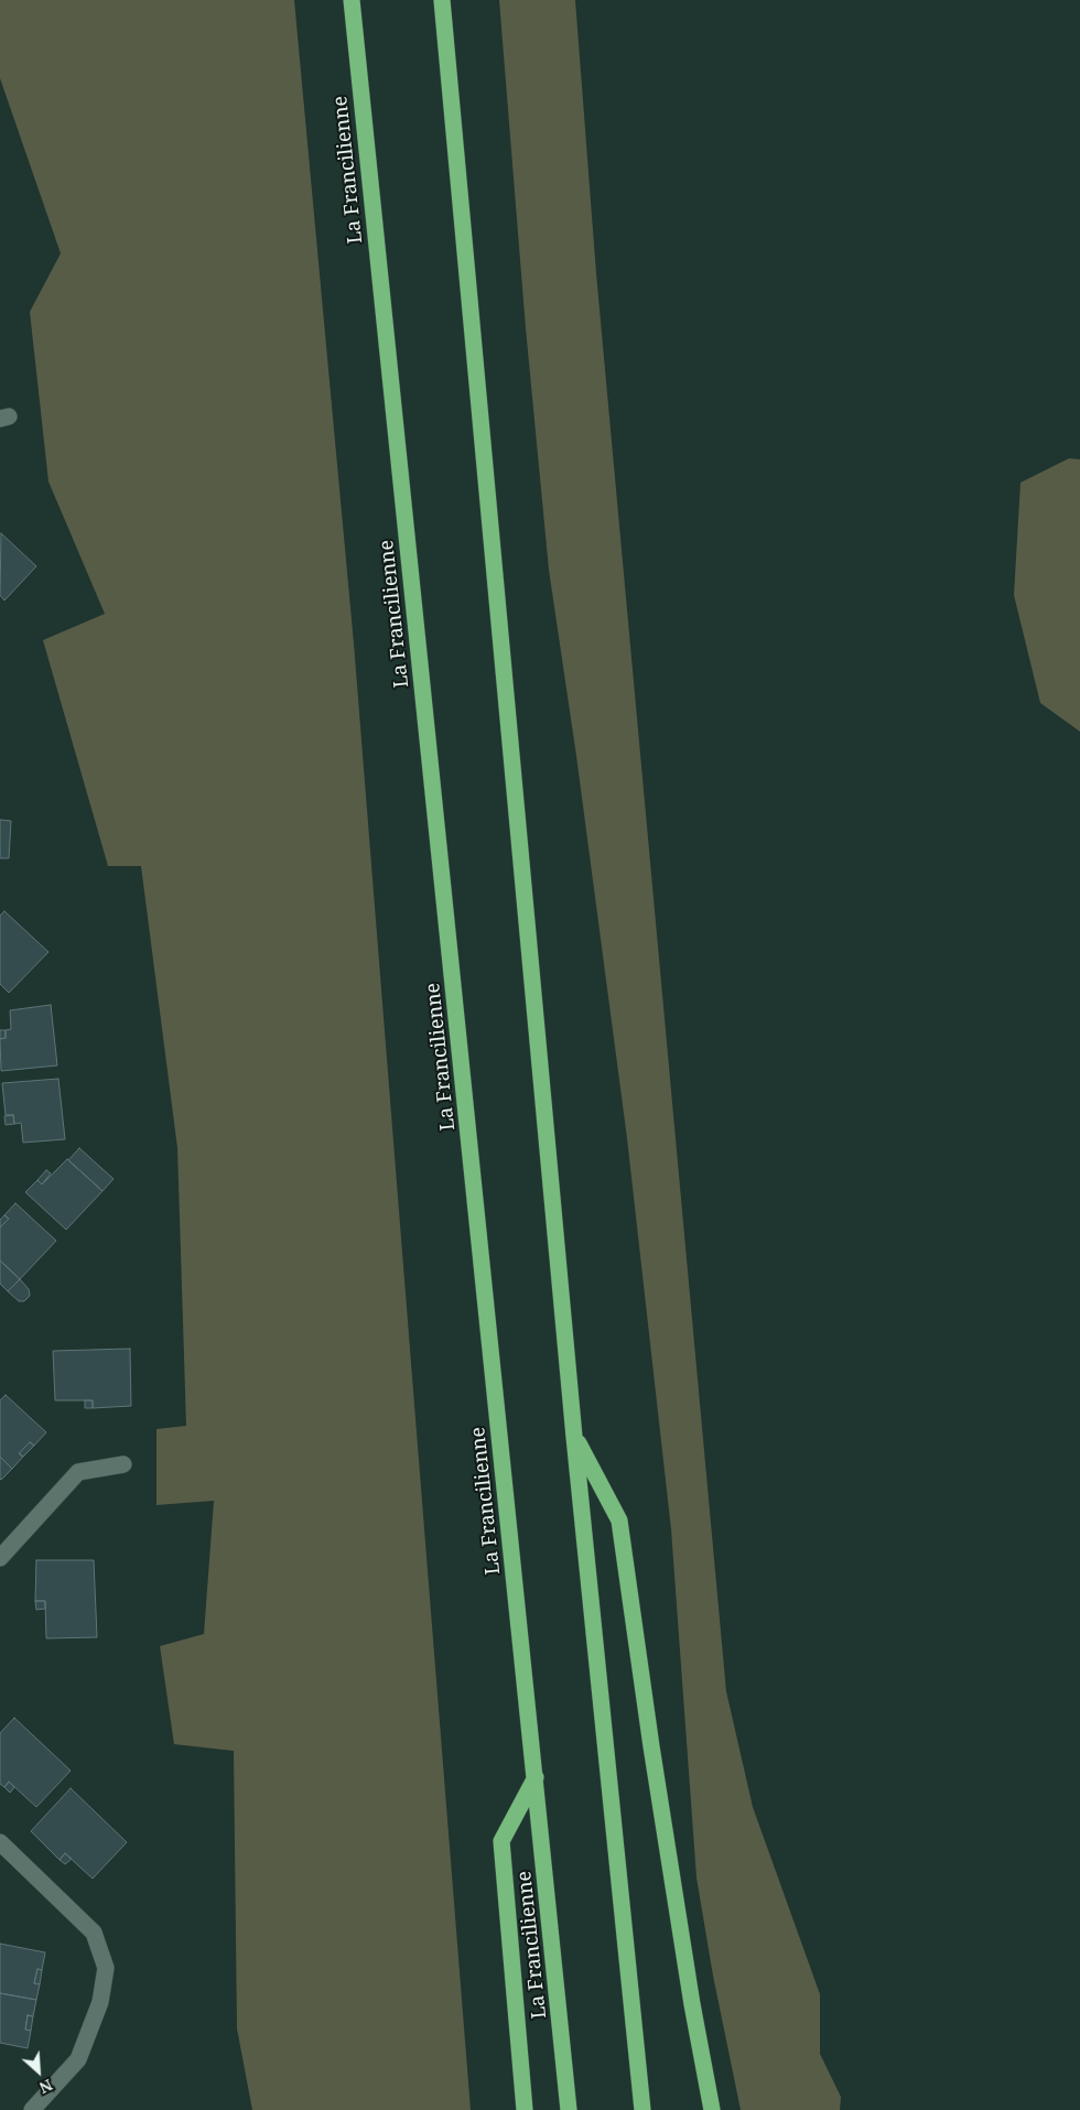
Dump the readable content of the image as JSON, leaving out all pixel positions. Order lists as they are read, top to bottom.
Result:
{
  "streets": {
    "highway": ["La Francilienne"]
  },
  "north": "bottom right"
}
